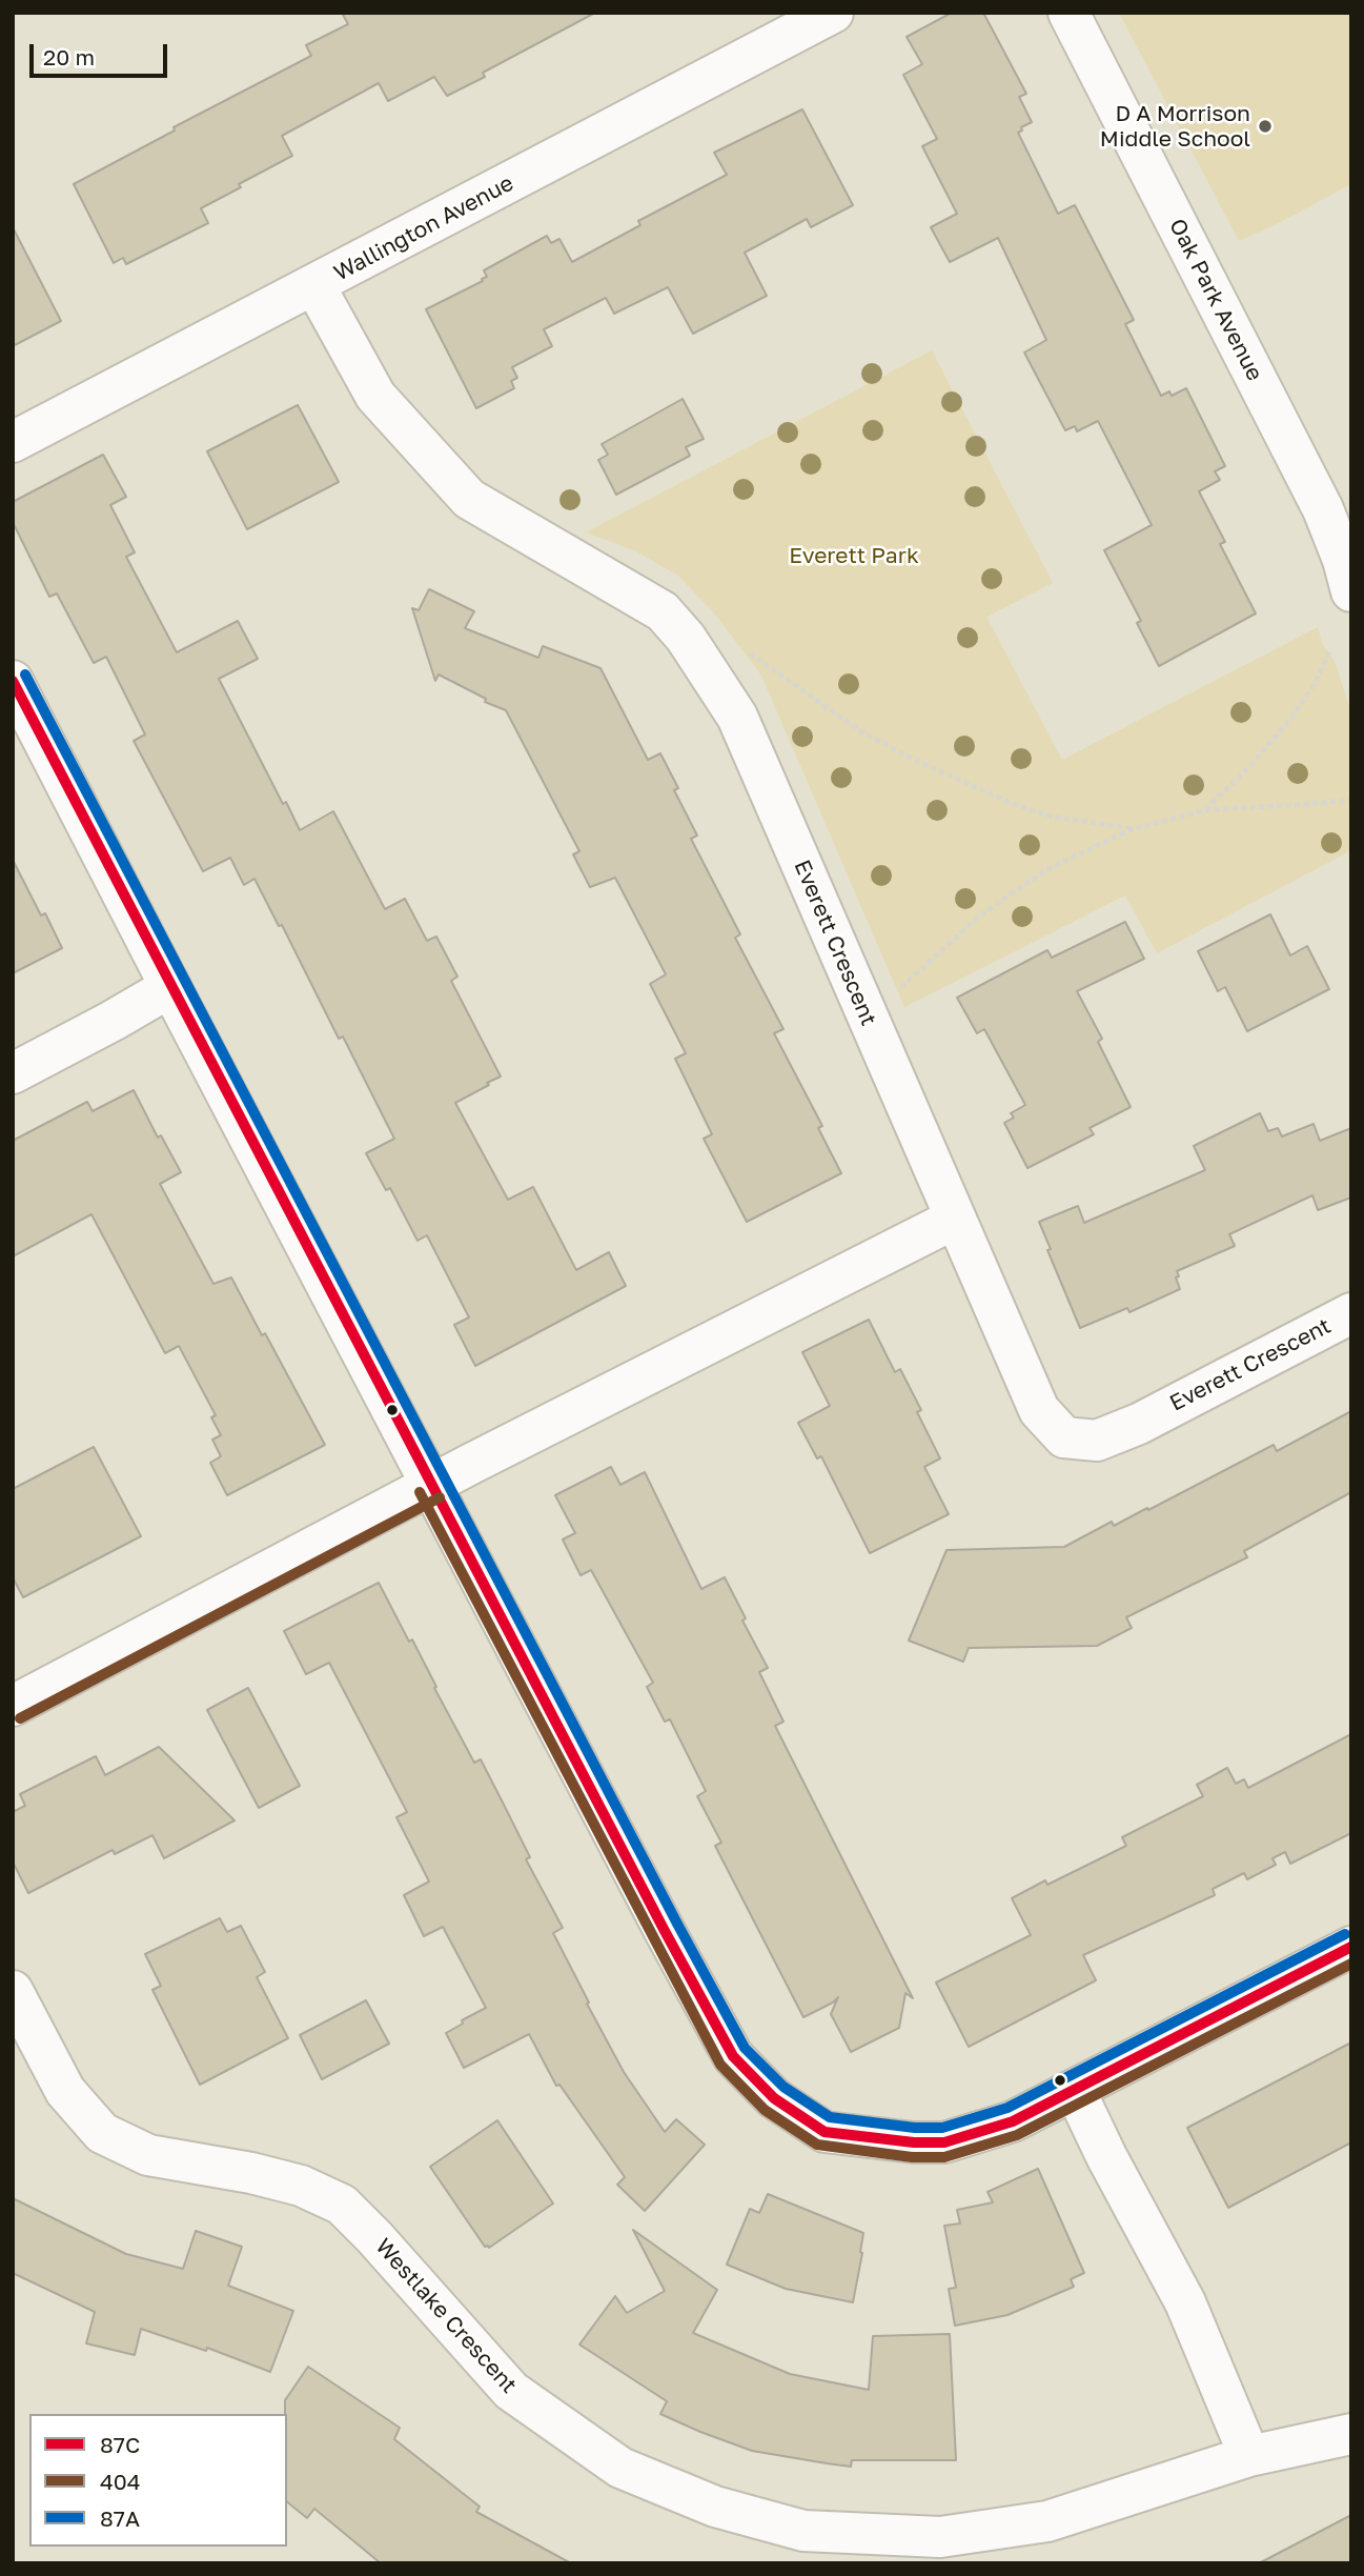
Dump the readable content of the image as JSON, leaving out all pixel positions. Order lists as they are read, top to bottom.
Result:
{
  "streets": {
    "street": [
      "Wallington Avenue",
      "Oak Park Avenue",
      "Everett Crescent",
      "Westlake Crescent"
    ]
  },
  "crossings": [
    ["Wallington Avenue", "Everett Crescent"]
  ],
  "parks": ["Everett Park"],
  "places": ["D A Morrison Middle School"],
  "lines": ["transit line 87A", "transit line 87C", "transit line 404"],
  "legend": ["87C", "404", "87A"],
  "scale_bar": "20 m"
}
